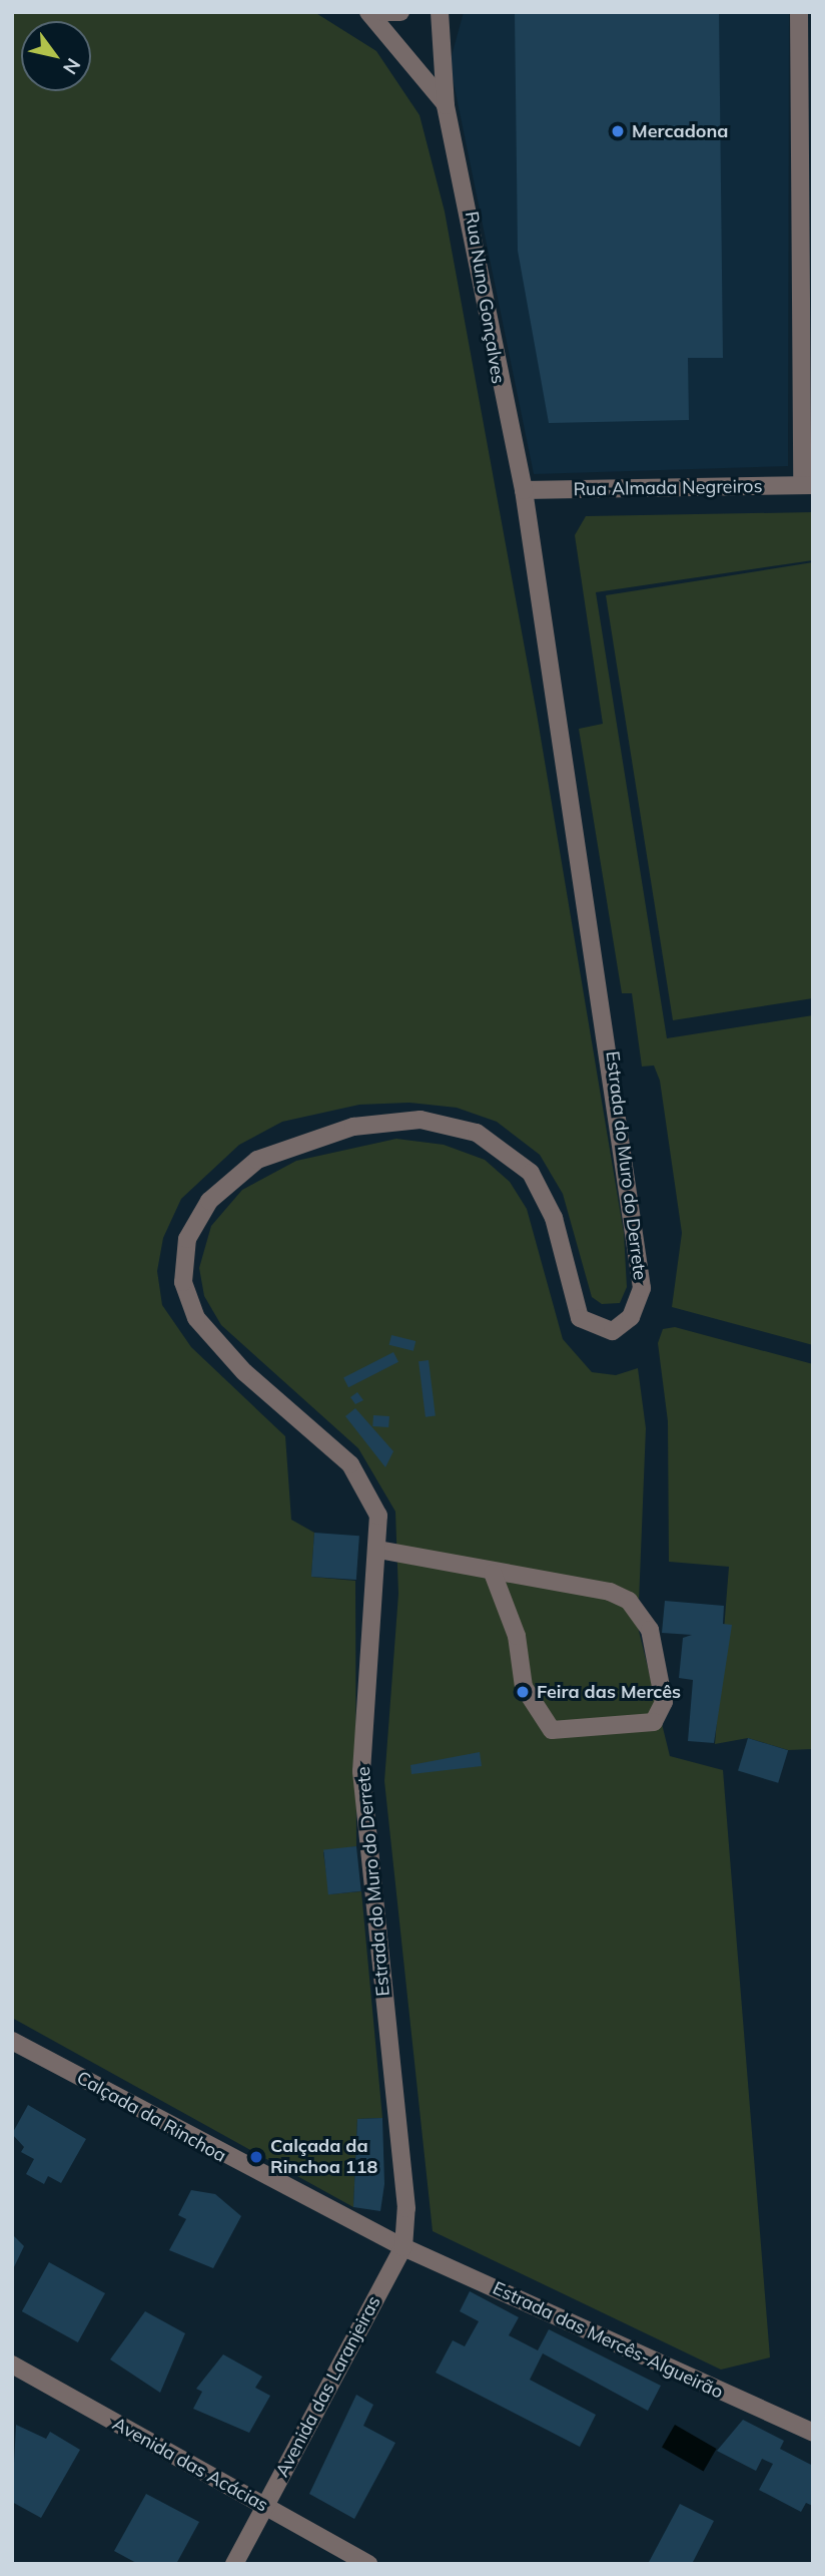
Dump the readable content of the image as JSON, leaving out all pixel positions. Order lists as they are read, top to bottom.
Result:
{
  "streets": {
    "street": [
      "Rua Nuno Gonçalves",
      "Rua Almada Negreiros",
      "Estrada do Muro do Derrete",
      "Calçada da Rinchoa",
      "Estrada das Mercês-Algueirão",
      "Avenida das Laranjeiras",
      "Avenida das Acácias"
    ]
  },
  "crossings": [
    ["Rua Nuno Gonçalves", "Rua Almada Negreiros"],
    ["Rua Nuno Gonçalves", "Estrada do Muro do Derrete"],
    ["Rua Almada Negreiros", "Estrada do Muro do Derrete"],
    ["Estrada do Muro do Derrete", "Calçada da Rinchoa"],
    ["Estrada do Muro do Derrete", "Estrada das Mercês-Algueirão"],
    ["Estrada do Muro do Derrete", "Avenida das Laranjeiras"],
    ["Calçada da Rinchoa", "Estrada das Mercês-Algueirão"],
    ["Calçada da Rinchoa", "Avenida das Laranjeiras"],
    ["Estrada das Mercês-Algueirão", "Avenida das Laranjeiras"],
    ["Avenida das Laranjeiras", "Avenida das Acácias"]
  ],
  "places": ["Mercadona", "Feira das Mercês", "Calçada da Rinchoa 118"],
  "north": "bottom right"
}
